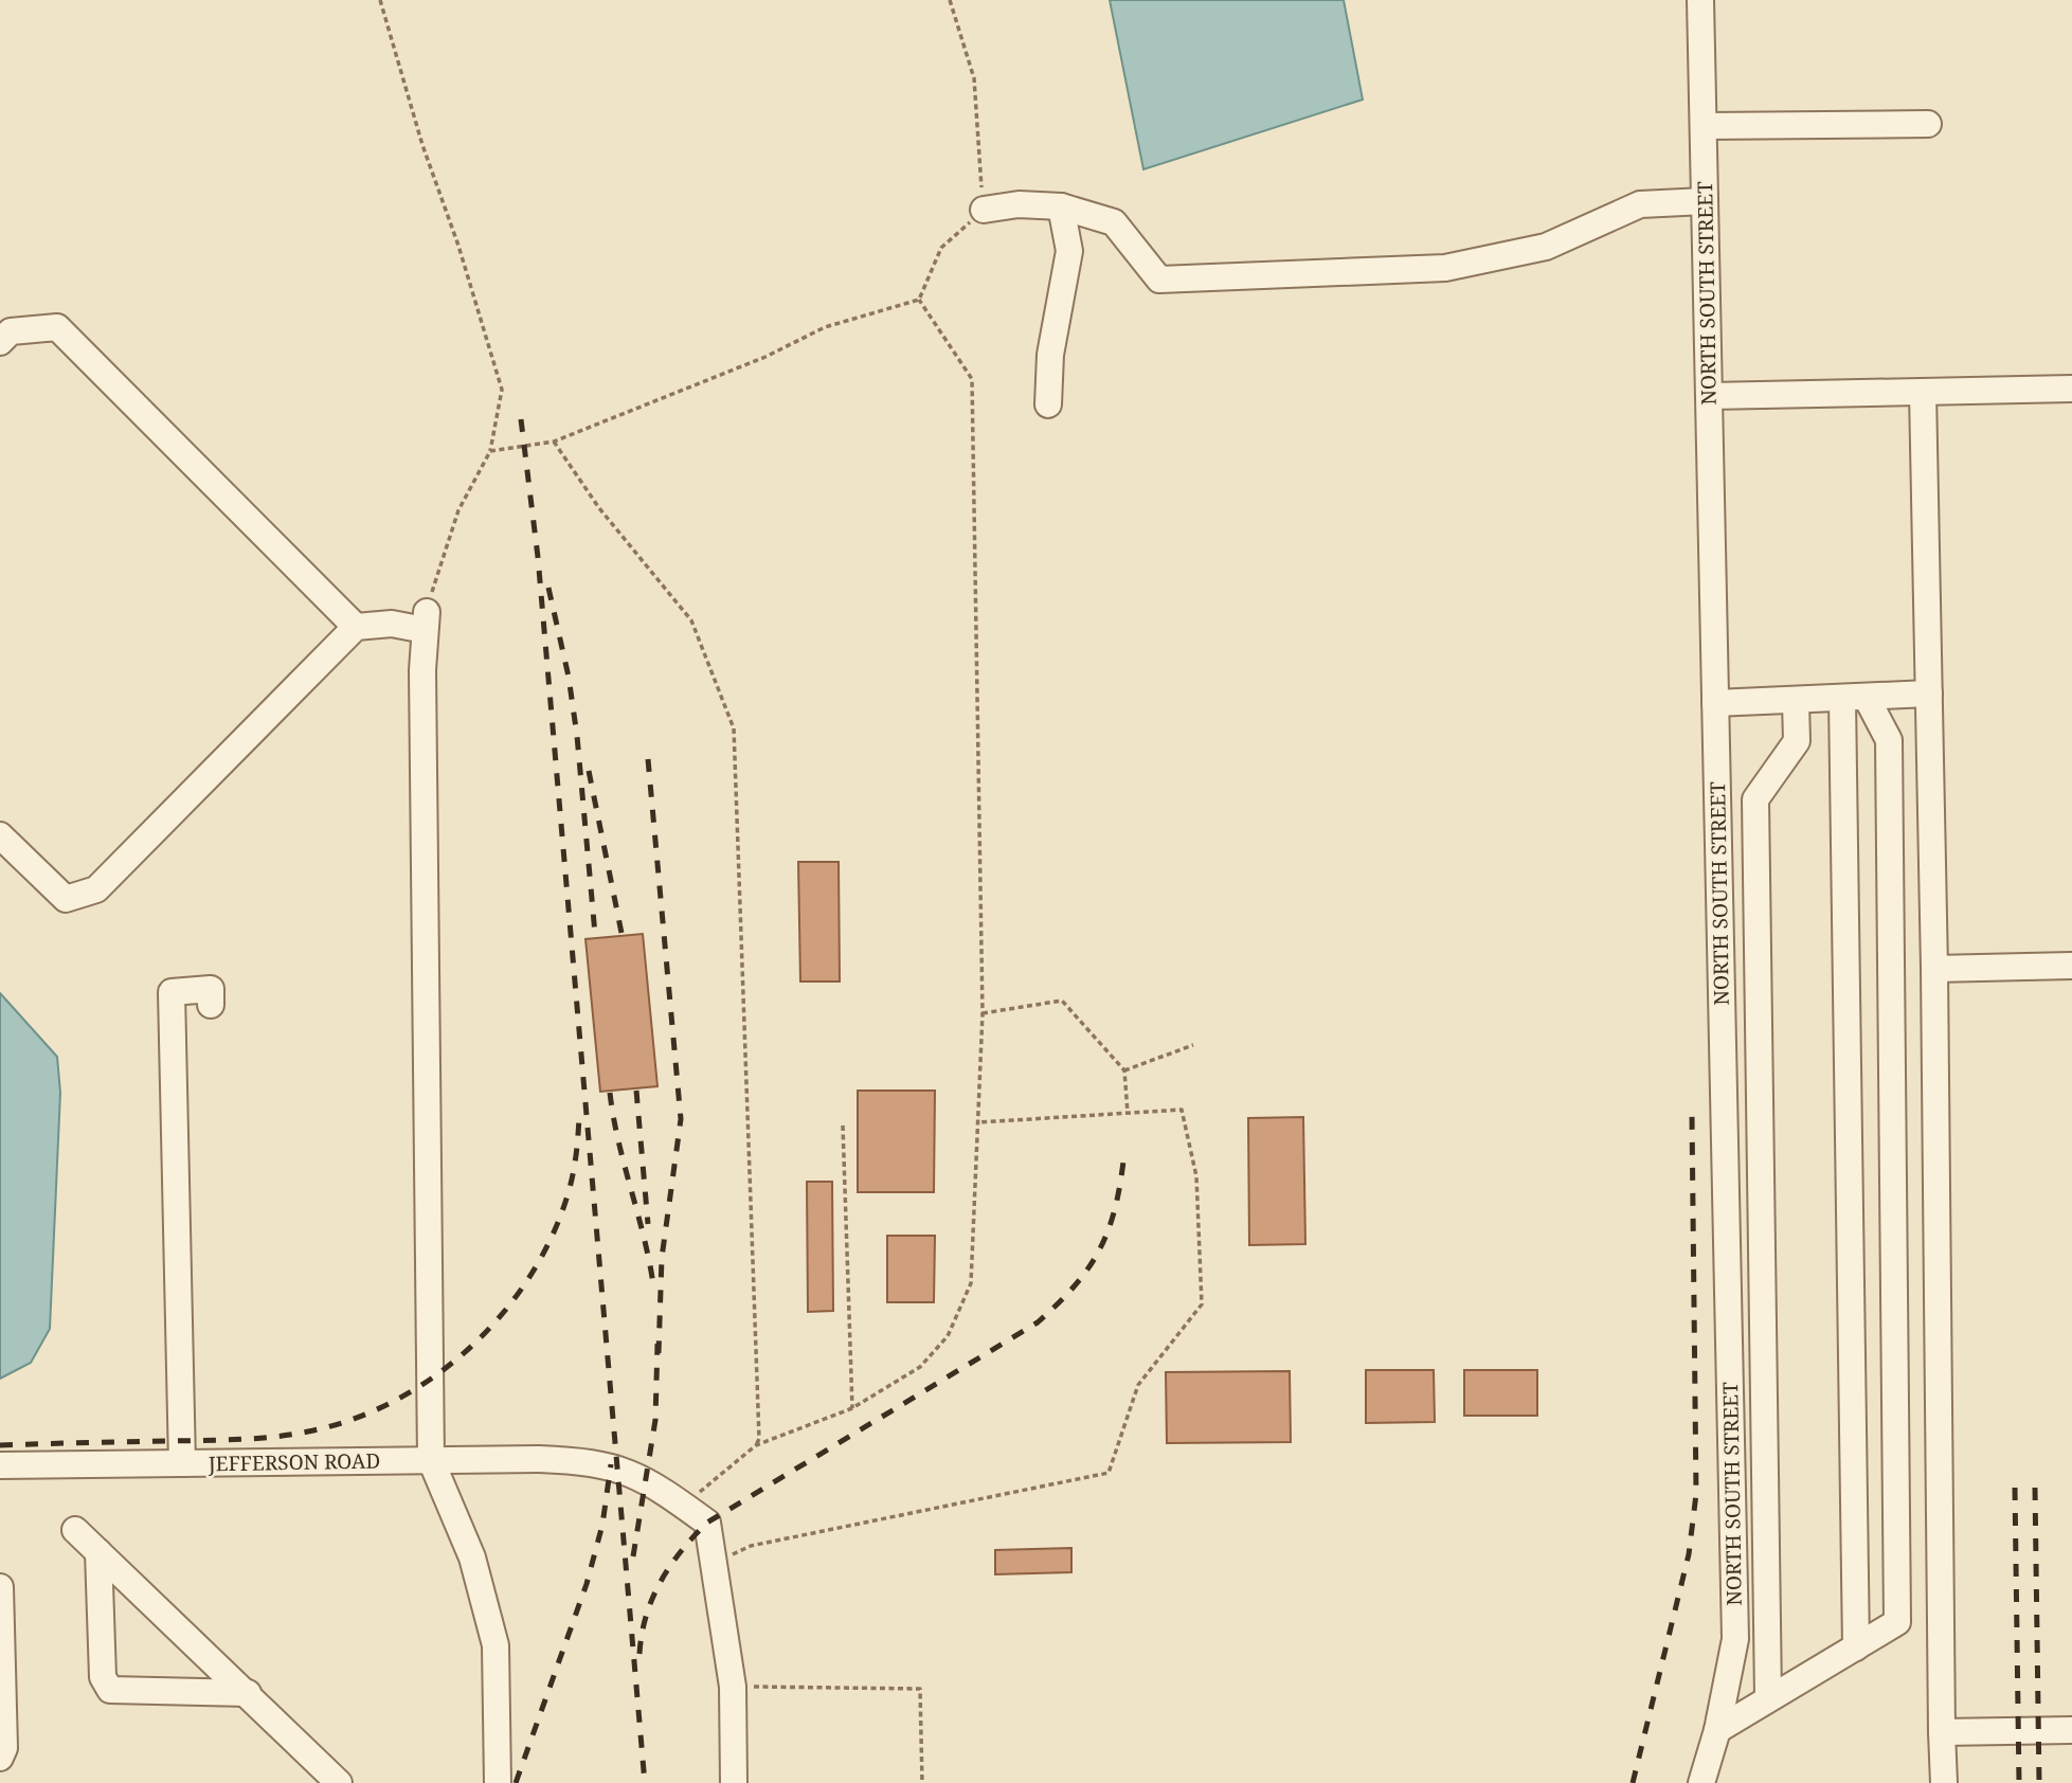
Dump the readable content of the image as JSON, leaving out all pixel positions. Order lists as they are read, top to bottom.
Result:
{
  "streets": {
    "lane": ["NORTH SOUTH STREET", "JEFFERSON ROAD"]
  }
}
